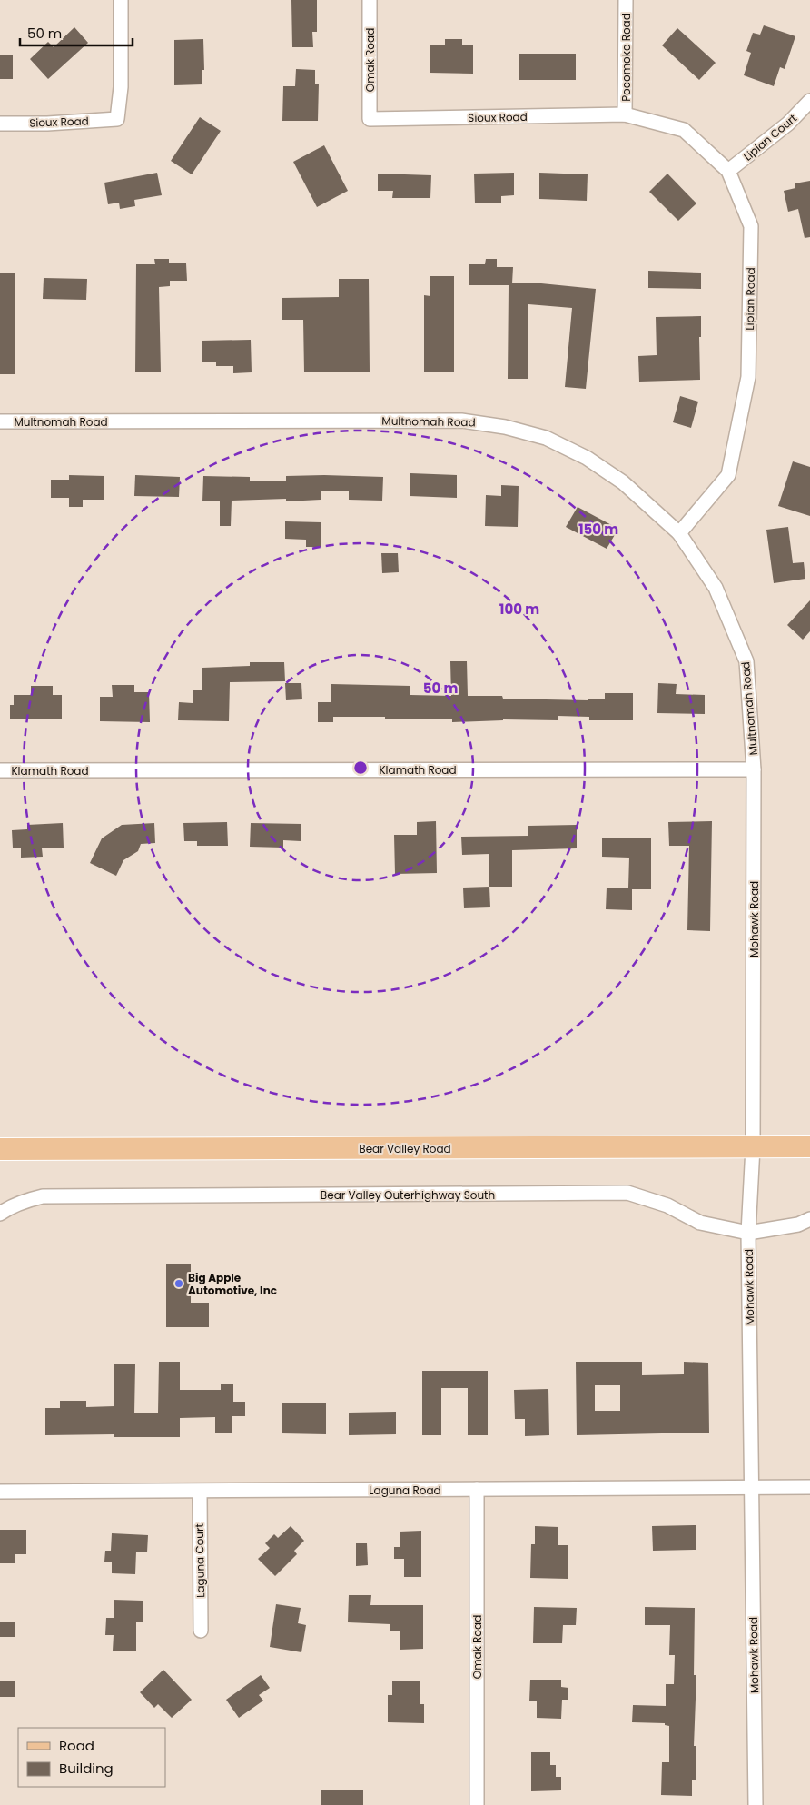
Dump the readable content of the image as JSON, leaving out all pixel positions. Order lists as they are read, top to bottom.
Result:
{
  "streets": {
    "main road": ["Bear Valley Road"],
    "street": [
      "Pocomoke Road",
      "Omak Road",
      "Sioux Road",
      "Lipian Court",
      "Lipian Road",
      "Multnomah Road",
      "Klamath Road",
      "Mohawk Road",
      "Bear Valley Outerhighway South",
      "Laguna Road",
      "Laguna Court"
    ]
  },
  "crossings": [
    ["Pocomoke Road", "Sioux Road"],
    ["Pocomoke Road", "Lipian Road"],
    ["Omak Road", "Sioux Road"],
    ["Omak Road", "Laguna Road"],
    ["Sioux Road", "Lipian Road"],
    ["Lipian Court", "Lipian Road"],
    ["Lipian Road", "Multnomah Road"],
    ["Multnomah Road", "Klamath Road"],
    ["Multnomah Road", "Mohawk Road"],
    ["Klamath Road", "Mohawk Road"],
    ["Mohawk Road", "Bear Valley Road"],
    ["Mohawk Road", "Bear Valley Outerhighway South"],
    ["Mohawk Road", "Laguna Road"],
    ["Laguna Road", "Laguna Court"]
  ],
  "places": ["Big Apple Automotive, Inc"],
  "legend": ["Road", "Building"],
  "scale_bar": "50 m",
  "rings": ["150 m", "100 m", "50 m"]
}
